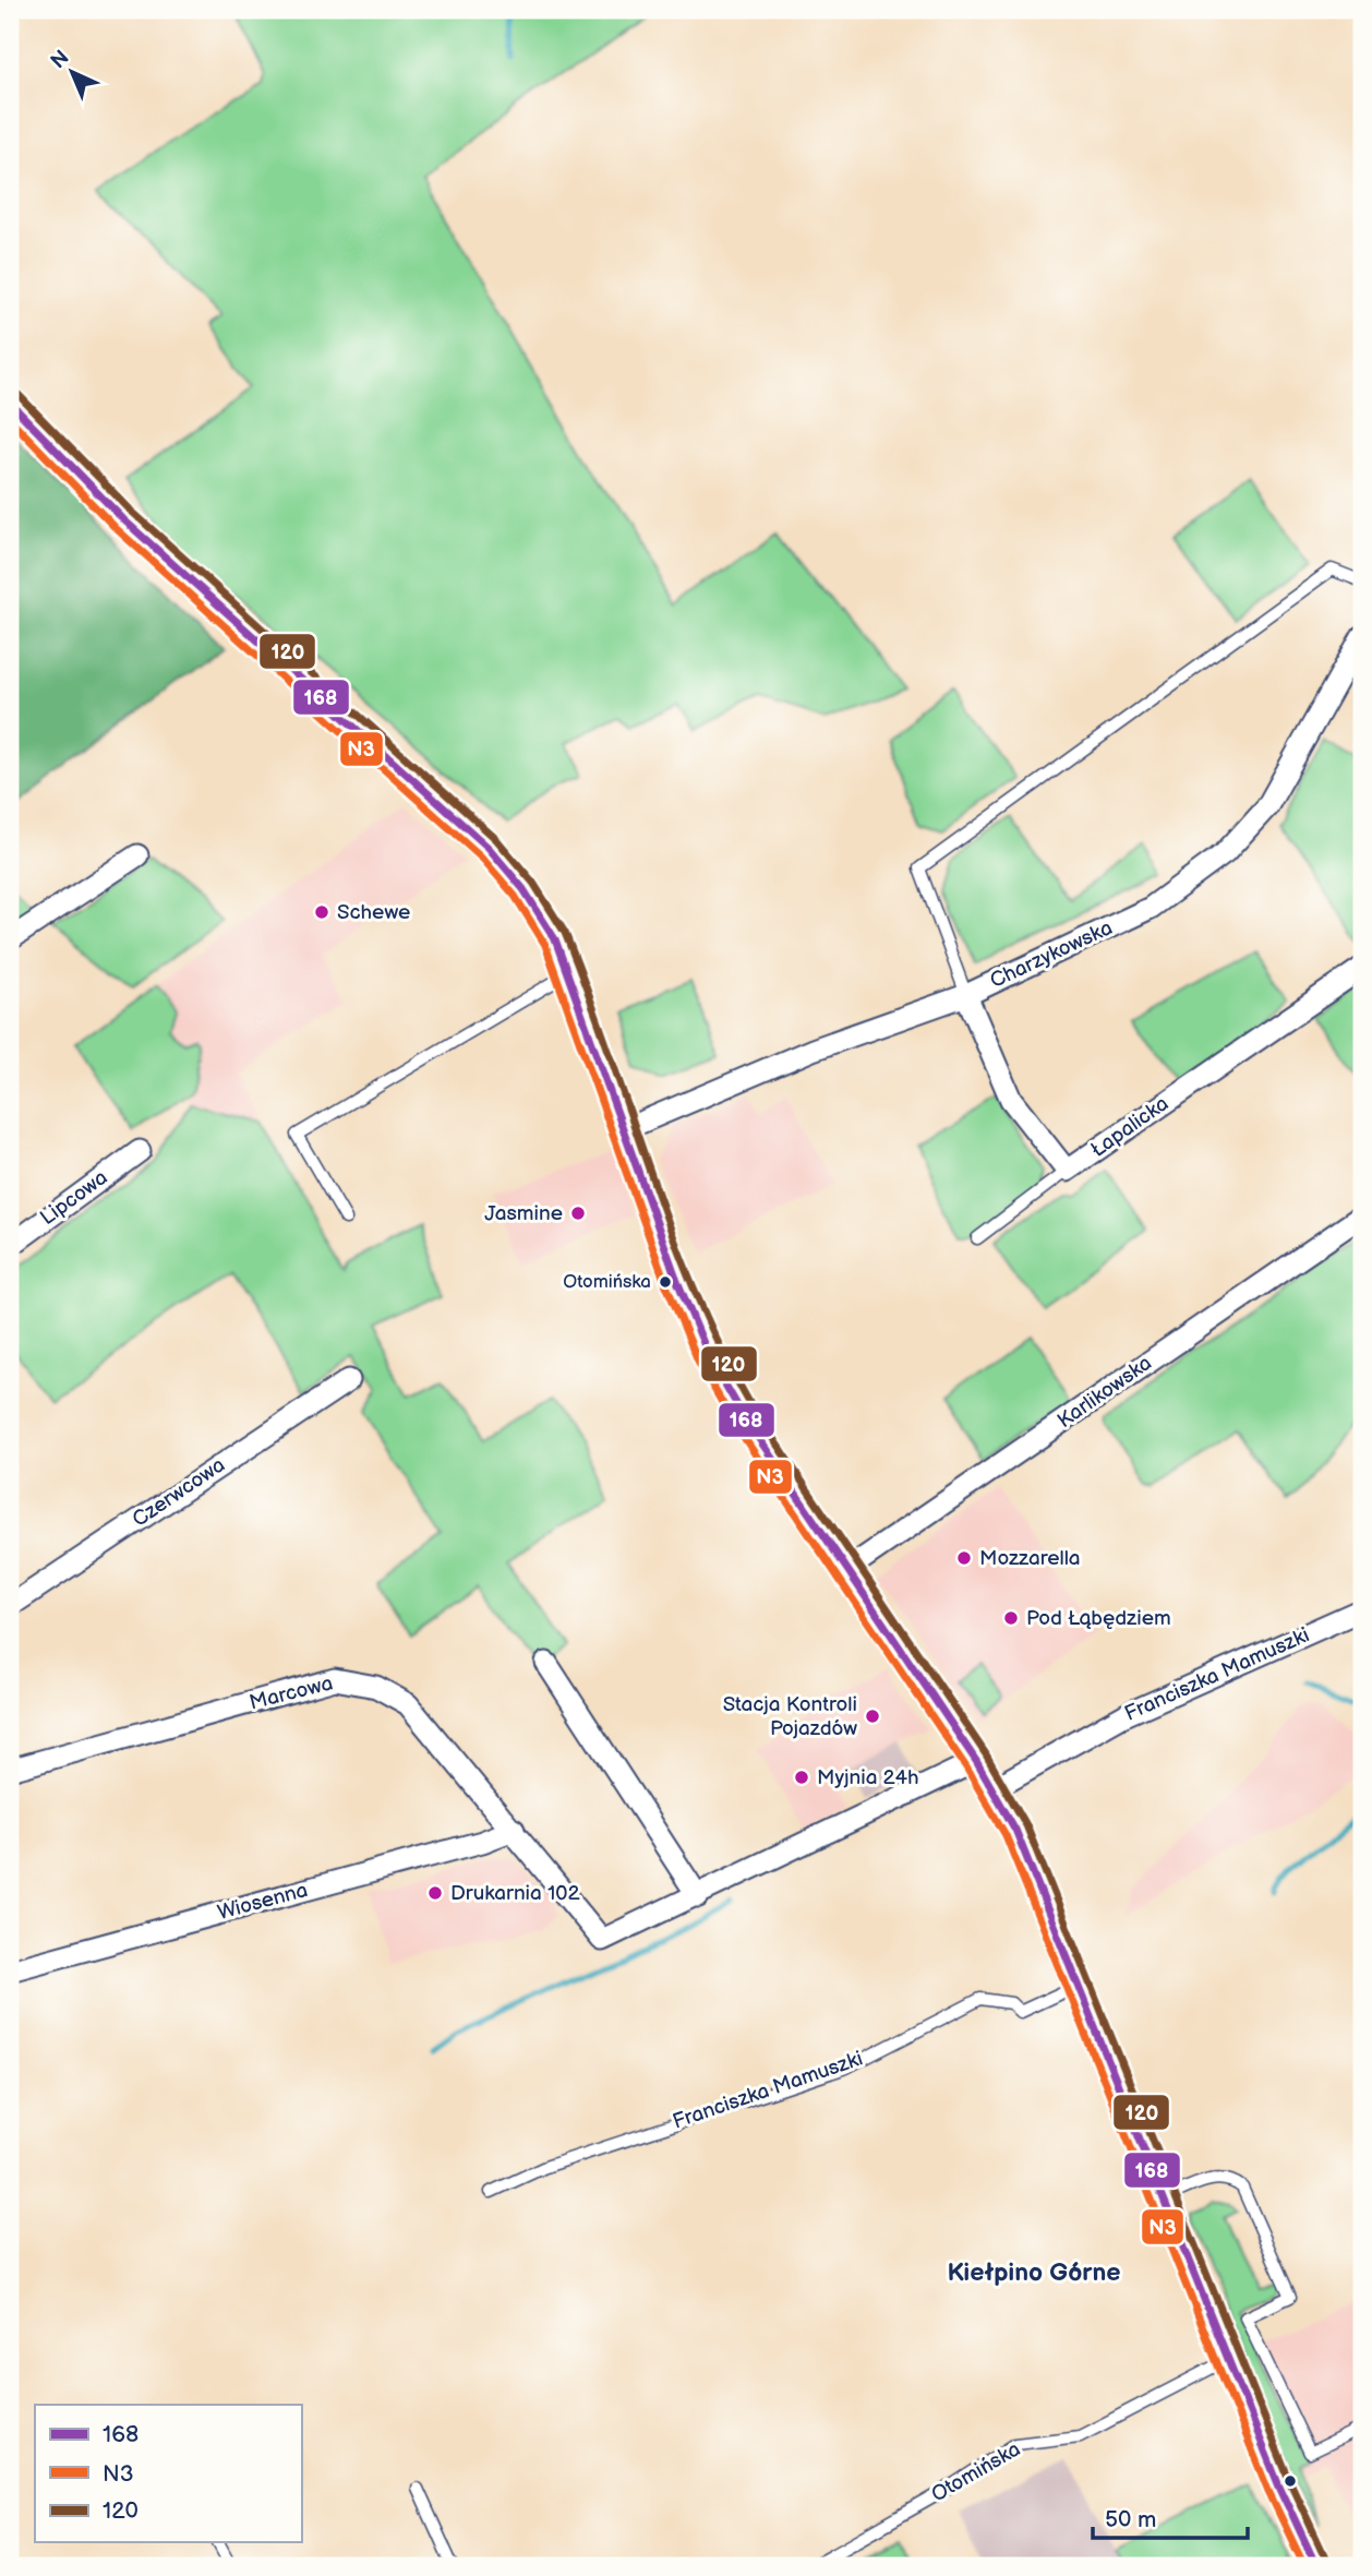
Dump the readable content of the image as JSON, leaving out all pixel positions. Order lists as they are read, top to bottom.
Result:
{
  "streets": {
    "street": [
      "Charzykowska",
      "Łapalicka",
      "Lipcowa",
      "Karlikowska",
      "Czerwcowa",
      "Franciszka Mamuszki",
      "Marcowa",
      "Wiosenna"
    ],
    "lane": ["Otomińska"]
  },
  "crossings": [
    ["Marcowa", "Wiosenna"]
  ],
  "districts": ["Kiełpino Górne"],
  "places": [
    "Schewe",
    "Jasmine",
    "Otomińska",
    "Mozzarella",
    "Pod Łąbędziem",
    "Stacja Kontroli Pojazdów",
    "Myjnia 24h",
    "Drukarnia 102"
  ],
  "lines": ["transit line 120", "transit line 168", "transit line N3"],
  "legend": ["168", "N3", "120"],
  "scale_bar": "50 m",
  "north": "top left"
}
